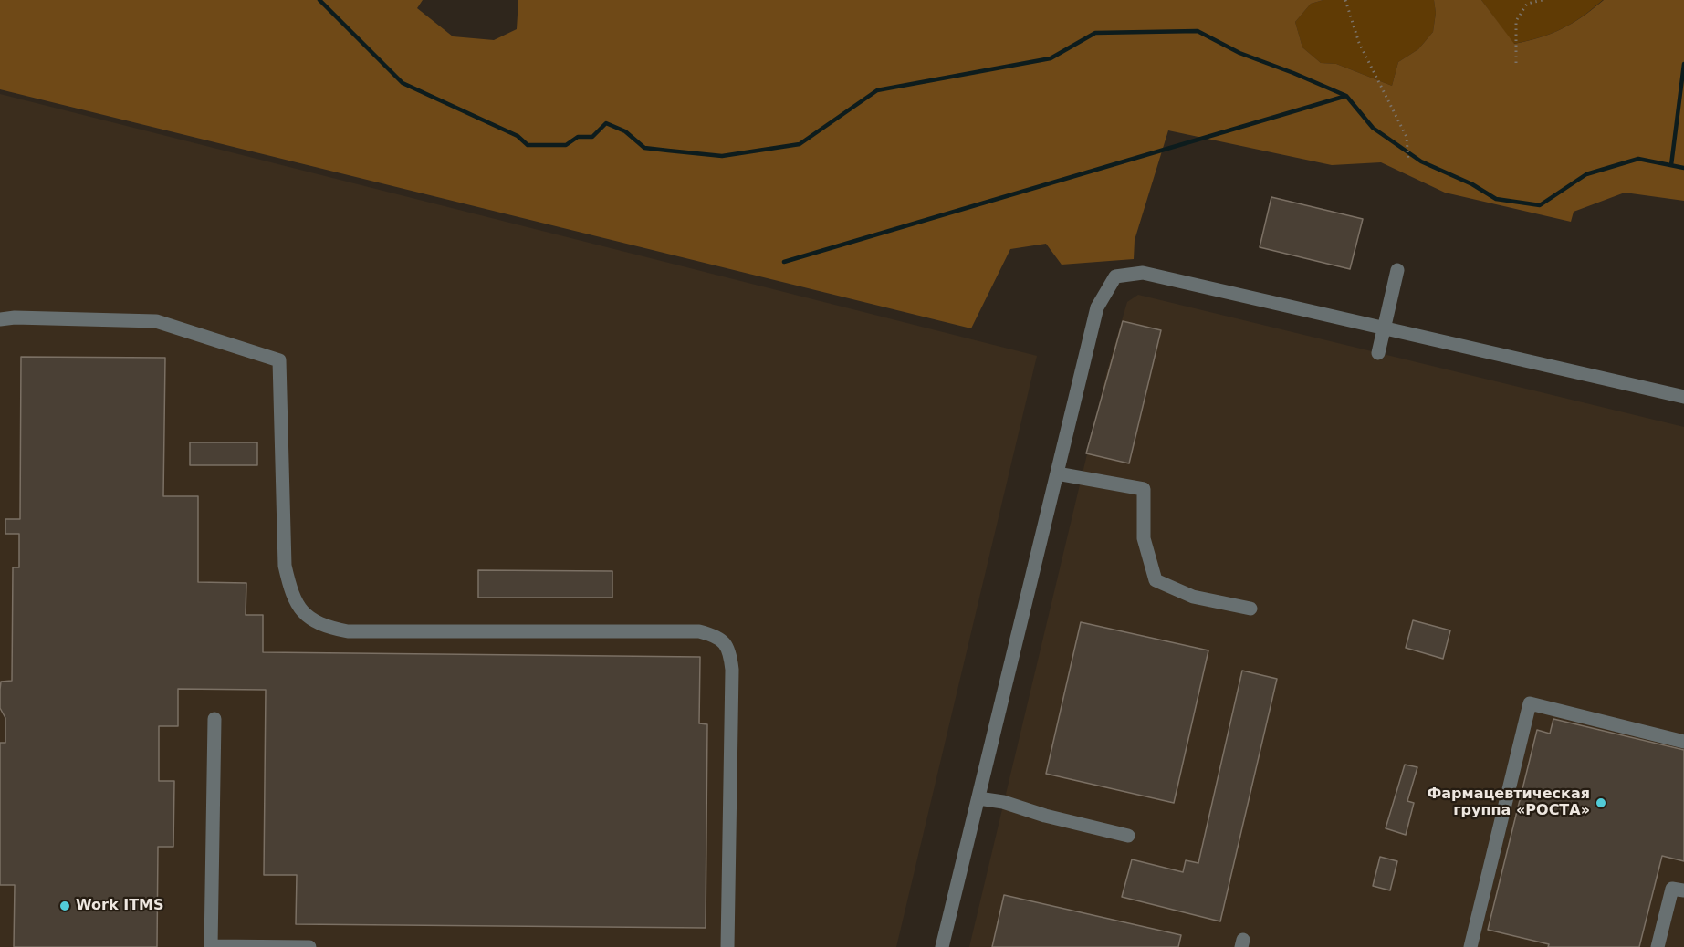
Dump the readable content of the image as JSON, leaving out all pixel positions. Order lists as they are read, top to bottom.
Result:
{
  "places": ["Фармацевтическая группа «РОСТА»", "Work ITMS"]
}
